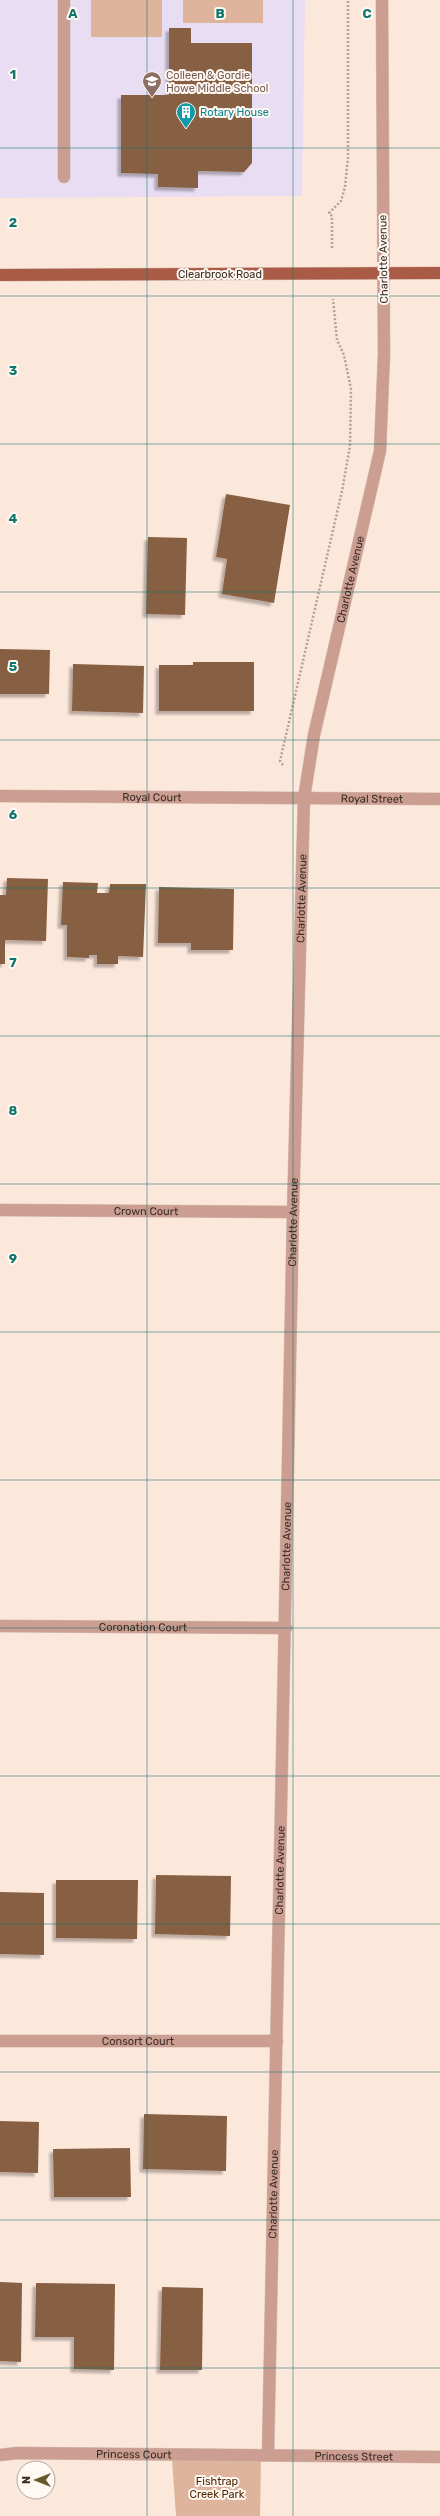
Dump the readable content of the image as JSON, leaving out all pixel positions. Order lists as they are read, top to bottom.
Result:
{
  "streets": {
    "main road": ["Clearbrook Road"],
    "street": [
      "Charlotte Avenue",
      "Royal Court",
      "Royal Street",
      "Crown Court",
      "Coronation Court",
      "Consort Court",
      "Princess Court",
      "Princess Street"
    ]
  },
  "crossings": [
    ["Charlotte Avenue", "Clearbrook Road"],
    ["Charlotte Avenue", "Royal Court"],
    ["Charlotte Avenue", "Royal Street"],
    ["Charlotte Avenue", "Crown Court"],
    ["Charlotte Avenue", "Coronation Court"],
    ["Charlotte Avenue", "Consort Court"],
    ["Charlotte Avenue", "Princess Court"],
    ["Charlotte Avenue", "Princess Street"],
    ["Royal Court", "Royal Street"],
    ["Princess Court", "Princess Street"]
  ],
  "parks": ["Fishtrap Creek Park"],
  "places": {
    "school or university": ["Colleen & Gordie Howe Middle School"],
    "building": ["Rotary House"]
  },
  "north": "left",
  "grid": {
    "columns": ["A", "B", "C"],
    "rows": [
      "1",
      "2",
      "3",
      "4",
      "5",
      "6",
      "7",
      "8",
      "9"
    ]
  }
}
